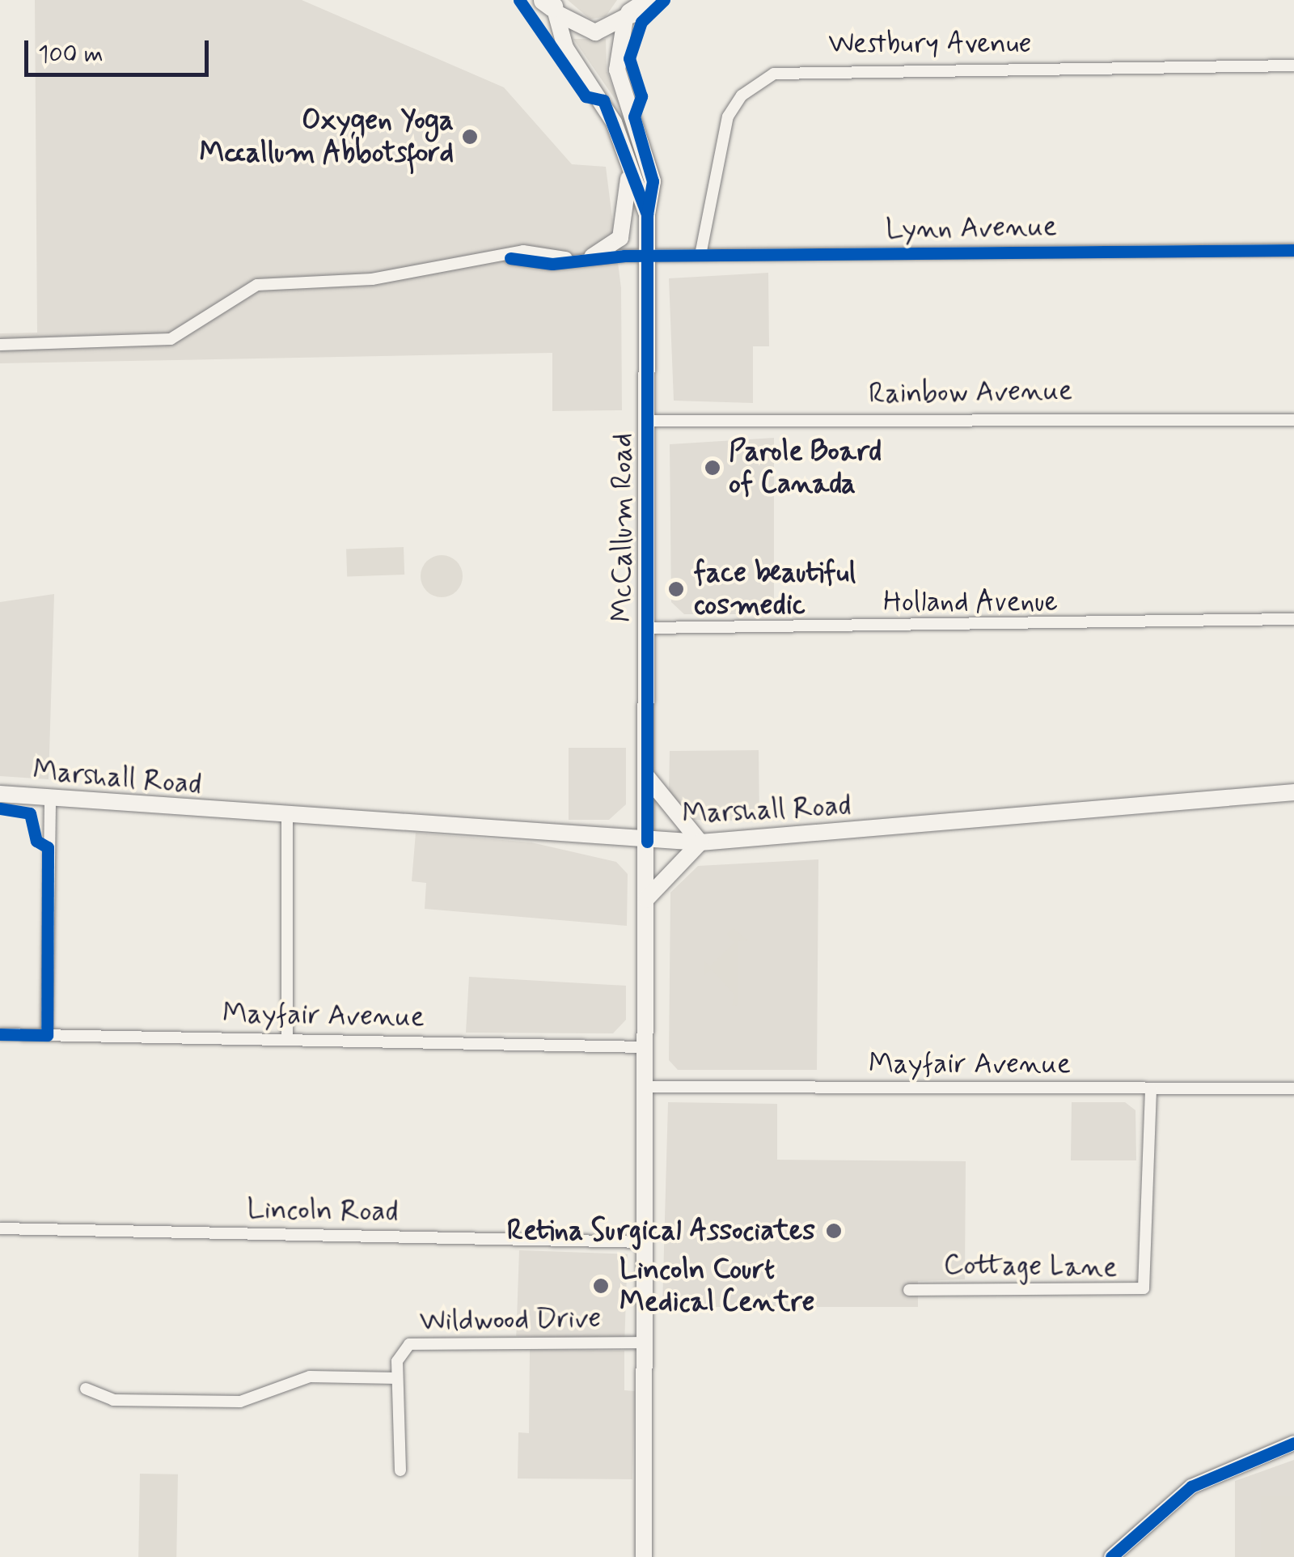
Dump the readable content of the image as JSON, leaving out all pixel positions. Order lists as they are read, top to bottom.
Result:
{
  "streets": {
    "main road": ["McCallum Road", "Marshall Road"],
    "street": [
      "Westbury Avenue",
      "Lynn Avenue",
      "Rainbow Avenue",
      "Holland Avenue",
      "Mayfair Avenue",
      "Lincoln Road",
      "Cottage Lane",
      "Wildwood Drive"
    ]
  },
  "crossings": [
    ["Westbury Avenue", "Lynn Avenue"],
    ["Lynn Avenue", "McCallum Road"],
    ["Rainbow Avenue", "McCallum Road"],
    ["McCallum Road", "Holland Avenue"],
    ["McCallum Road", "Marshall Road"],
    ["McCallum Road", "Mayfair Avenue"],
    ["McCallum Road", "Lincoln Road"],
    ["McCallum Road", "Wildwood Drive"],
    ["Mayfair Avenue", "Cottage Lane"]
  ],
  "places": [
    "Oxygen Yoga Mccallum Abbotsford",
    "Parole Board of Canada",
    "face beautiful cosmedic",
    "Retina Surgical Associates",
    "Lincoln Court Medical Centre"
  ],
  "scale_bar": "100 m"
}
